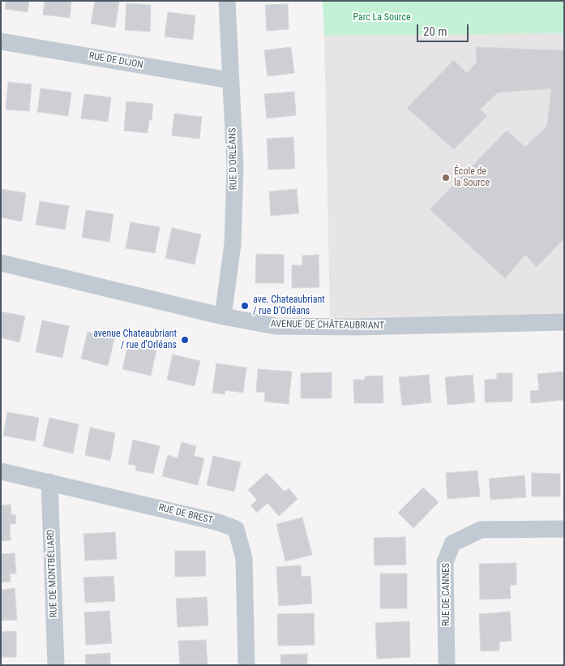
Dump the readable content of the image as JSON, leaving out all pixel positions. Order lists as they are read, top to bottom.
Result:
{
  "streets": {
    "street": [
      "RUE DE DIJON",
      "RUE D'ORLÉANS",
      "AVENUE DE CHÂTEAUBRIANT",
      "RUE DE BREST",
      "RUE DE MONTBÉLIARD",
      "RUE DE CANNES"
    ]
  },
  "crossings": [
    ["RUE DE DIJON", "RUE D'ORLÉANS"],
    ["RUE D'ORLÉANS", "AVENUE DE CHÂTEAUBRIANT"],
    ["RUE DE BREST", "RUE DE MONTBÉLIARD"]
  ],
  "parks": ["Parc La Source"],
  "places": ["École de la Source", "ave. Chateaubriant / rue D'Orléans", "avenue Chateaubriant / rue d'Orléans"],
  "scale_bar": "20 m"
}
